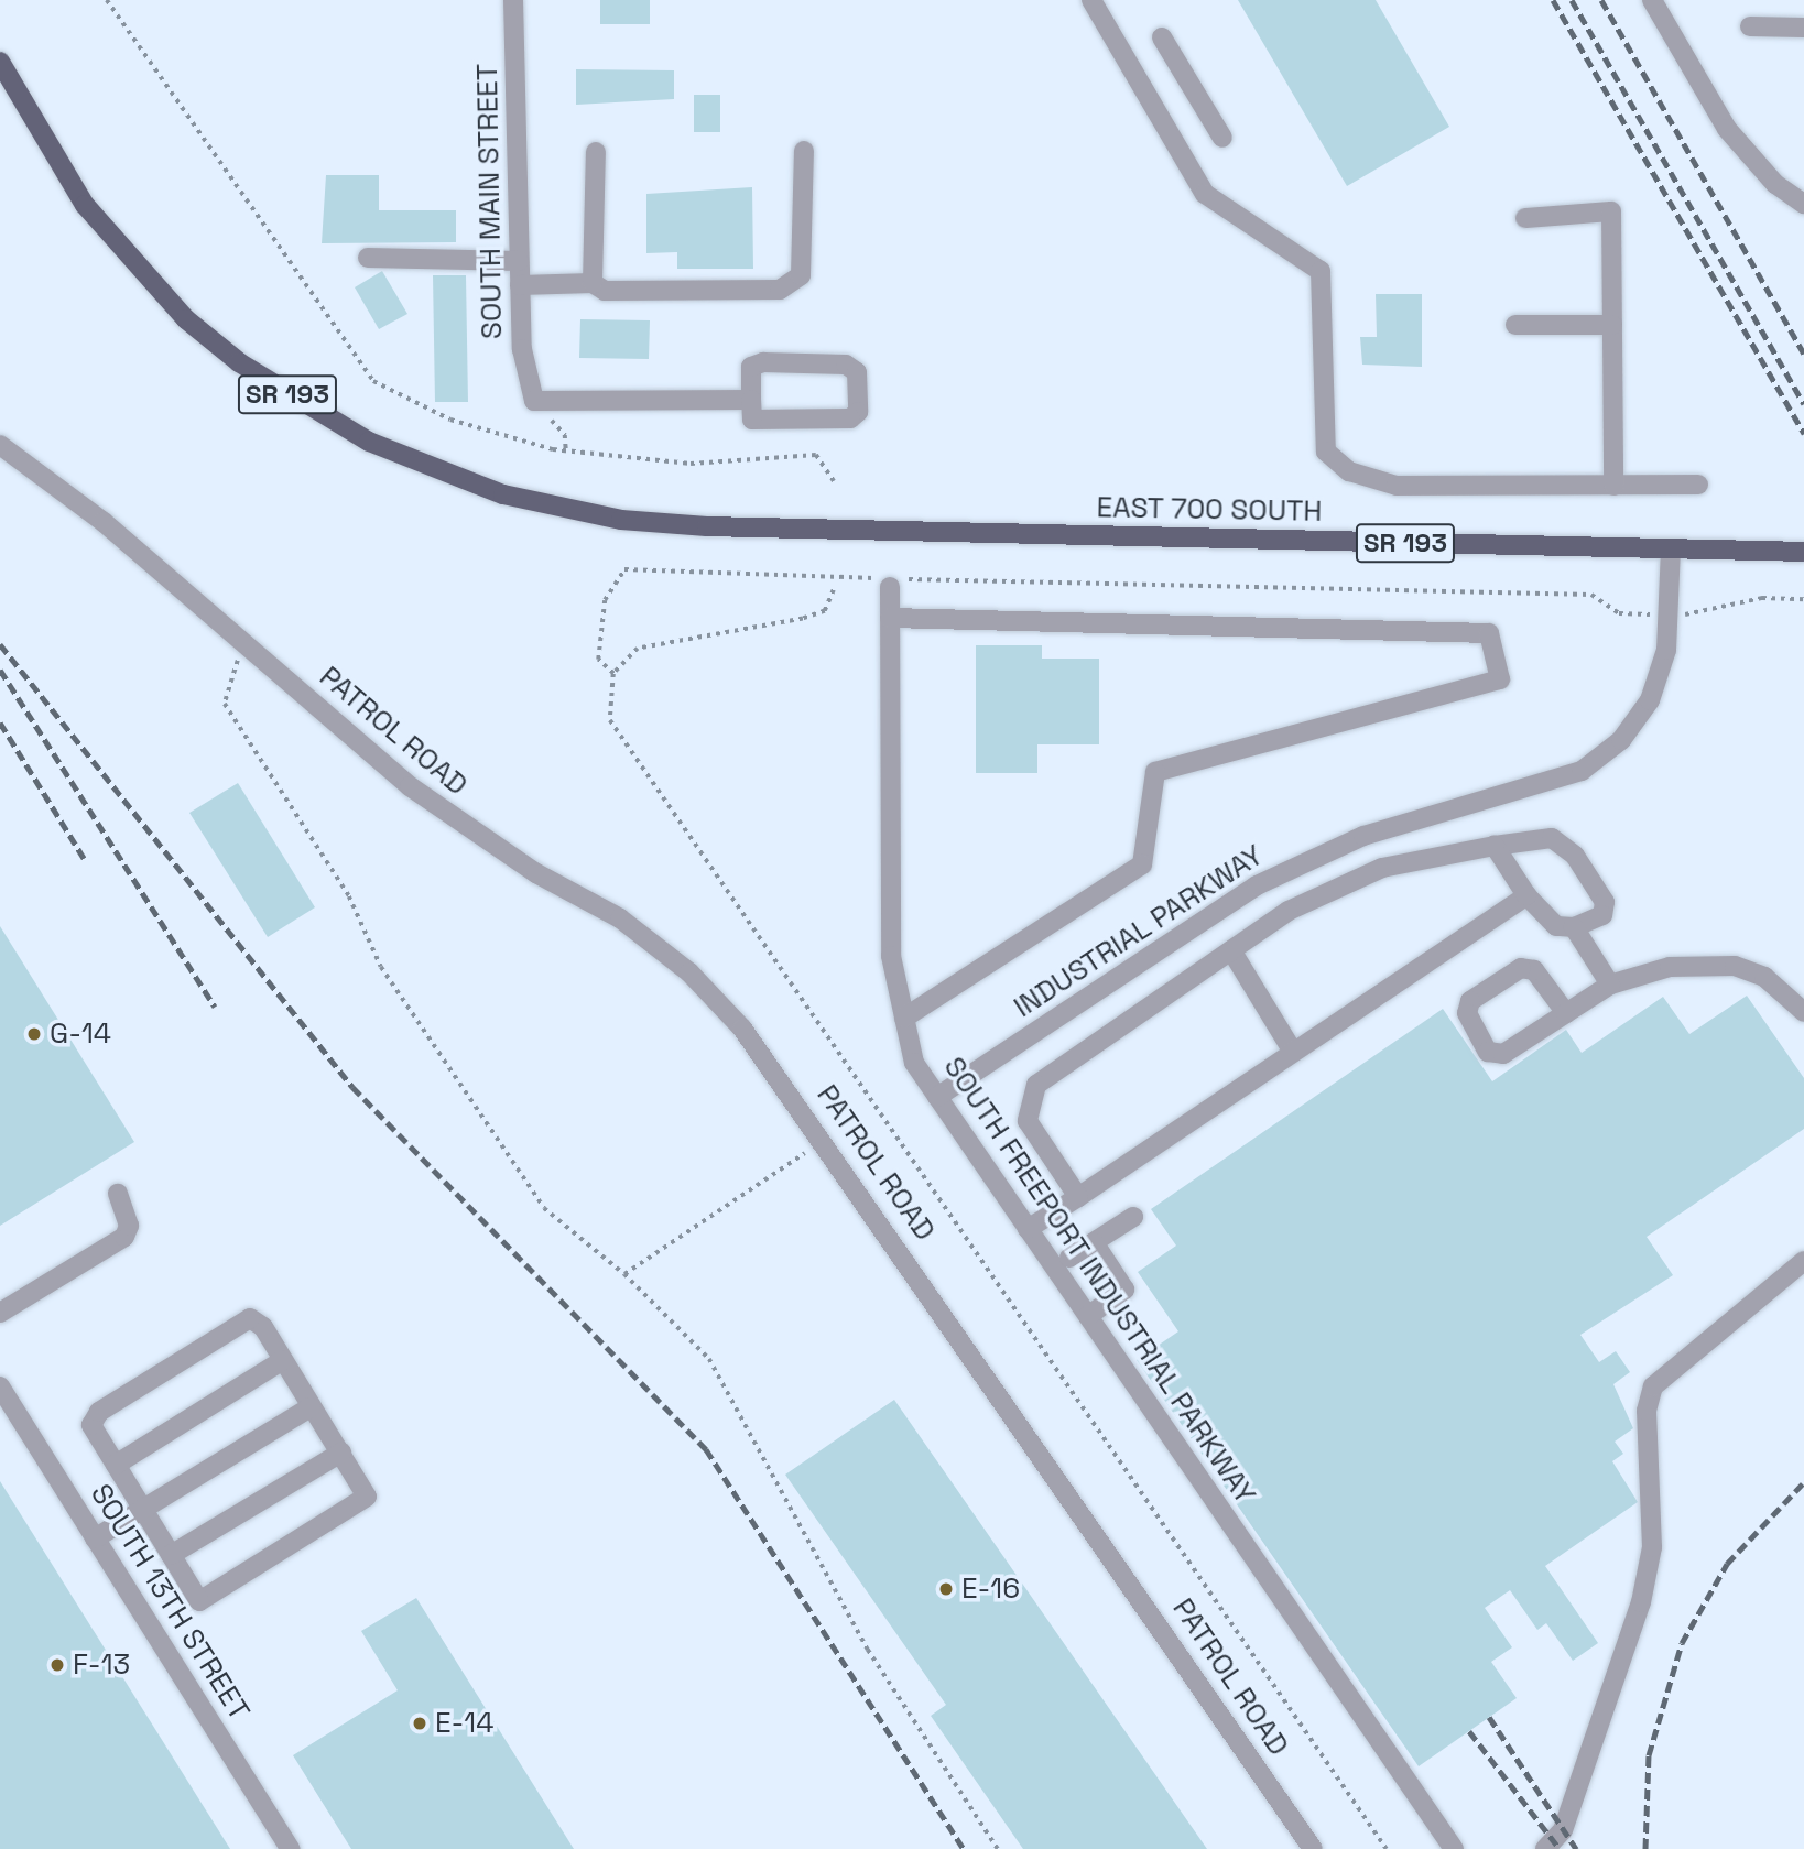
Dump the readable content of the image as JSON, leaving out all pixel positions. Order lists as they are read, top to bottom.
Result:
{
  "streets": {
    "main road": ["SR 193", "EAST 700 SOUTH"],
    "street": [
      "SOUTH MAIN STREET",
      "PATROL ROAD",
      "INDUSTRIAL PARKWAY",
      "SOUTH FREEPORT INDUSTRIAL PARKWAY",
      "SOUTH 13TH STREET"
    ]
  },
  "crossings": [
    ["EAST 700 SOUTH", "INDUSTRIAL PARKWAY"],
    ["INDUSTRIAL PARKWAY", "SOUTH FREEPORT INDUSTRIAL PARKWAY"]
  ],
  "places": [
    "G-14",
    "E-16",
    "F-13",
    "E-14"
  ]
}
